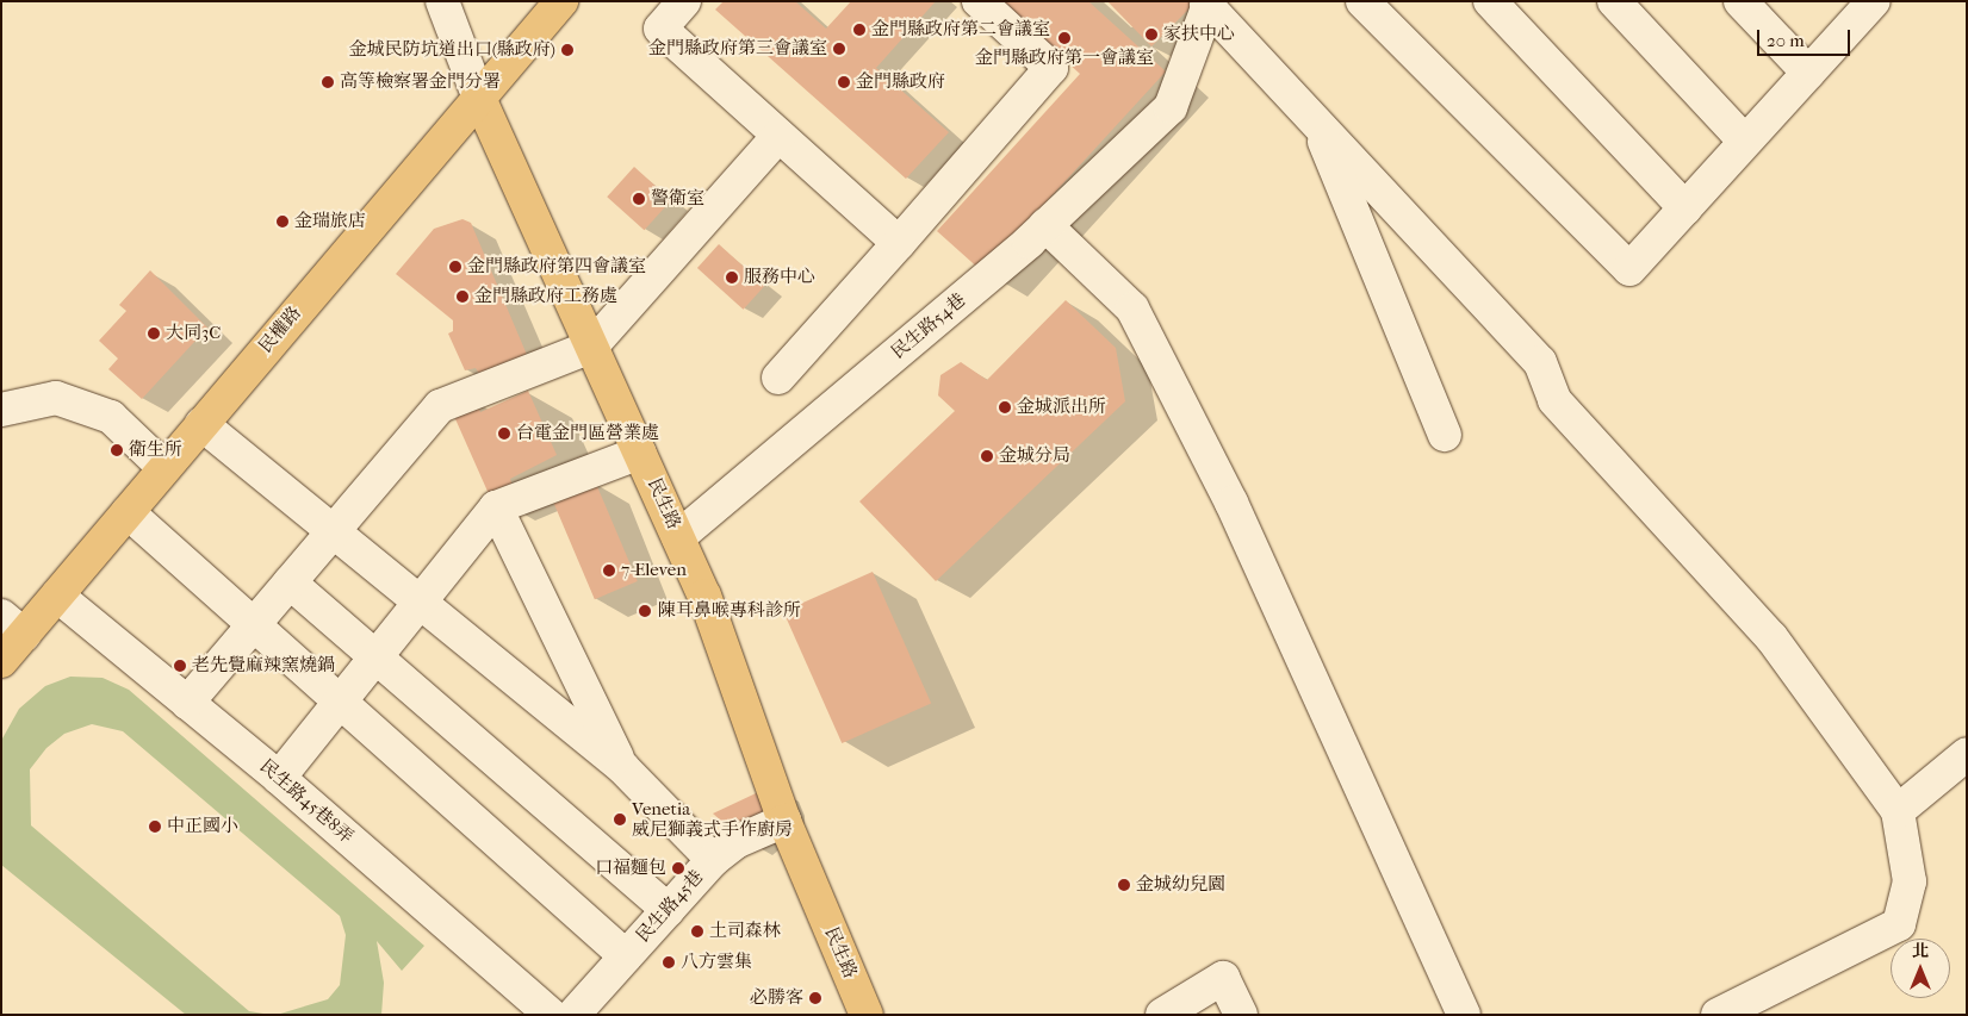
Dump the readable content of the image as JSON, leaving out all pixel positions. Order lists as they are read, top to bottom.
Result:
{
  "streets": {
    "main road": ["民權路", "民生路"],
    "street": ["民生路54巷", "民生路45巷8弄", "民生路45巷"]
  },
  "crossings": [
    ["民生路54巷", "民生路"],
    ["民權路", "民生路"],
    ["民權路", "民生路45巷8弄"],
    ["民生路", "民生路45巷"]
  ],
  "places": [
    "金門縣政府第二會議室",
    "家扶中心",
    "金門縣政府第一會議室",
    "金門縣政府第三會議室",
    "金城民防坑道出口(縣政府)",
    "高等檢察署金門分署",
    "金門縣政府",
    "警衛室",
    "金瑞旅店",
    "金門縣政府第四會議室",
    "服務中心",
    "金門縣政府工務處",
    "大同3C",
    "金城派出所",
    "台電金門區營業處",
    "衛生所",
    "金城分局",
    "7-Eleven",
    "陳耳鼻喉專科診所",
    "老先覺麻辣窯燒鍋",
    "Venetia 威尼獅義式手作廚房",
    "中正國小",
    "口福麵包",
    "金城幼兒園",
    "土司森林",
    "八方雲集",
    "必勝客"
  ],
  "scale_bar": "20 m",
  "north": "top"
}
